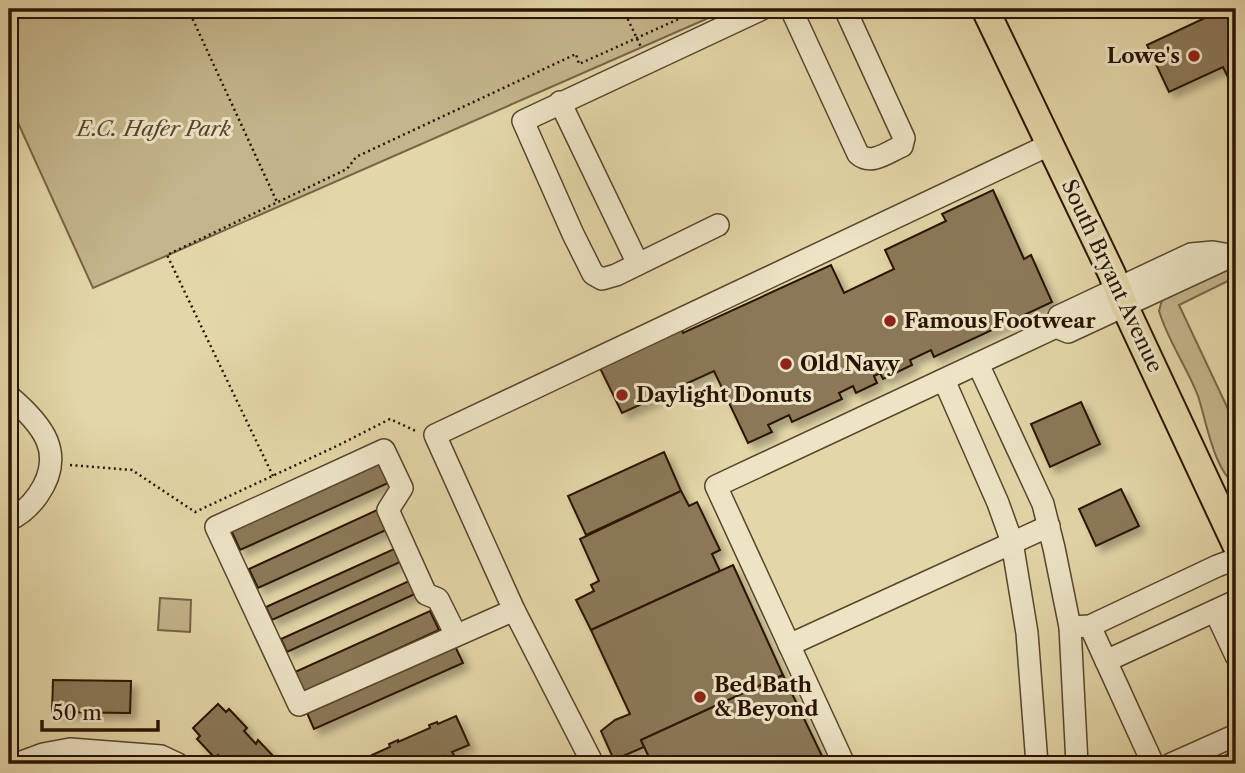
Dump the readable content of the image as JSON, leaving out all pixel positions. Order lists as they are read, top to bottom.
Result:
{
  "streets": {
    "main road": ["South Bryant Avenue"]
  },
  "parks": ["E.C. Hafer Park"],
  "places": [
    "Lowe's",
    "Famous Footwear",
    "Old Navy",
    "Daylight Donuts",
    "Bed Bath & Beyond"
  ],
  "scale_bar": "50 m"
}
